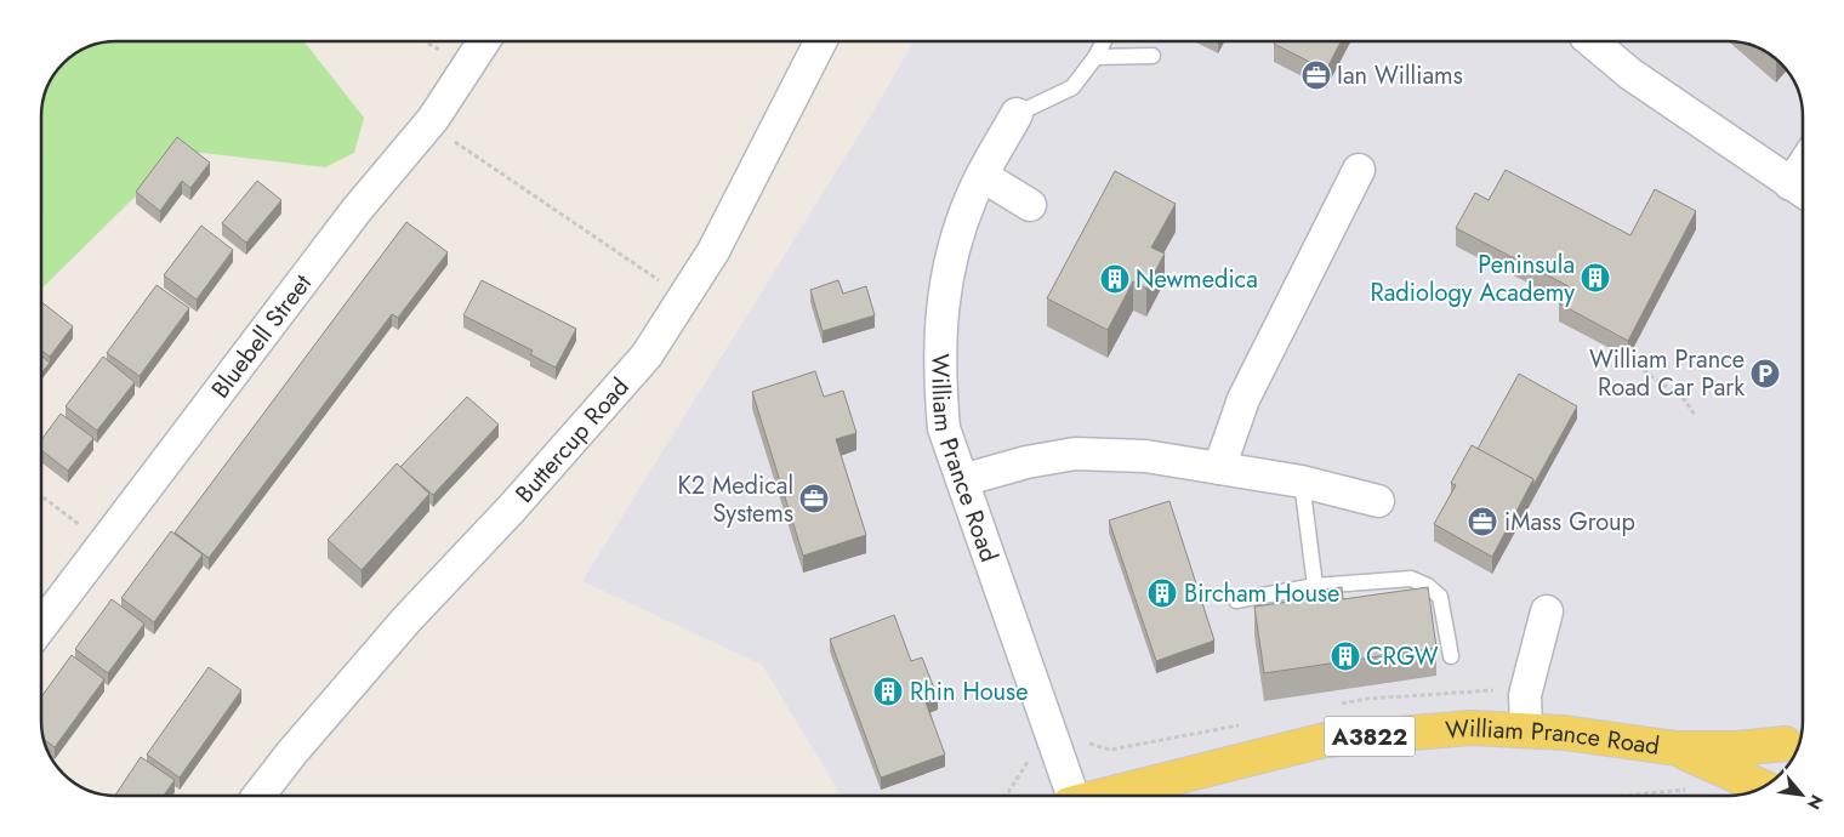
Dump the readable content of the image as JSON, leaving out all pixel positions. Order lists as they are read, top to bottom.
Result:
{
  "streets": {
    "main road": ["William Prance Road", "A3822"],
    "street": ["Bluebell Street", "Buttercup Road"]
  },
  "crossings": [
    ["William Prance Road", "A3822"]
  ],
  "places": {
    "office": ["Ian Williams", "K2 Medical Systems", "iMass Group"],
    "building": [
      "Peninsula Radiology Academy",
      "Newmedica",
      "Bircham House",
      "CRGW",
      "Rhin House"
    ],
    "parking": ["William Prance Road Car Park"]
  },
  "north": "bottom right"
}
